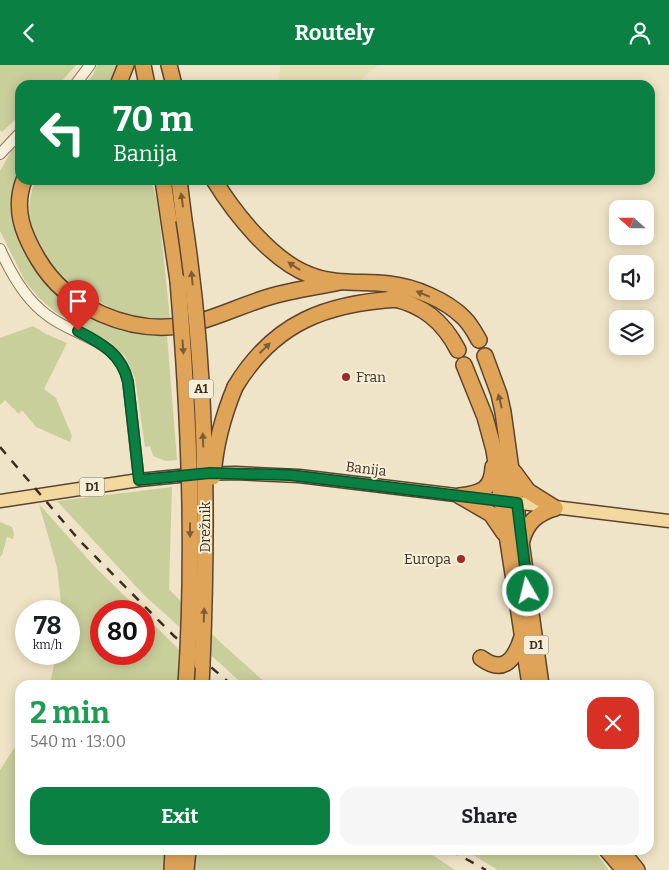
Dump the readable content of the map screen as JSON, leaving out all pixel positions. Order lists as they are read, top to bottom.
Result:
{
  "streets": {
    "highway": ["A1", "D1", "Drežnik"],
    "main road": ["Banija"]
  },
  "crossings": [
    ["A1", "Drežnik"],
    ["Banija", "D1"]
  ],
  "places": ["Fran", "Europa"],
  "north": "left",
  "page": {
    "header": "Routely",
    "turn": ["70 m", "Banija"],
    "speed": "78 km/h",
    "limit": "80",
    "heading": ["2 min", "540 m · 13:00"],
    "buttons": ["Exit", "Share"]
  }
}
